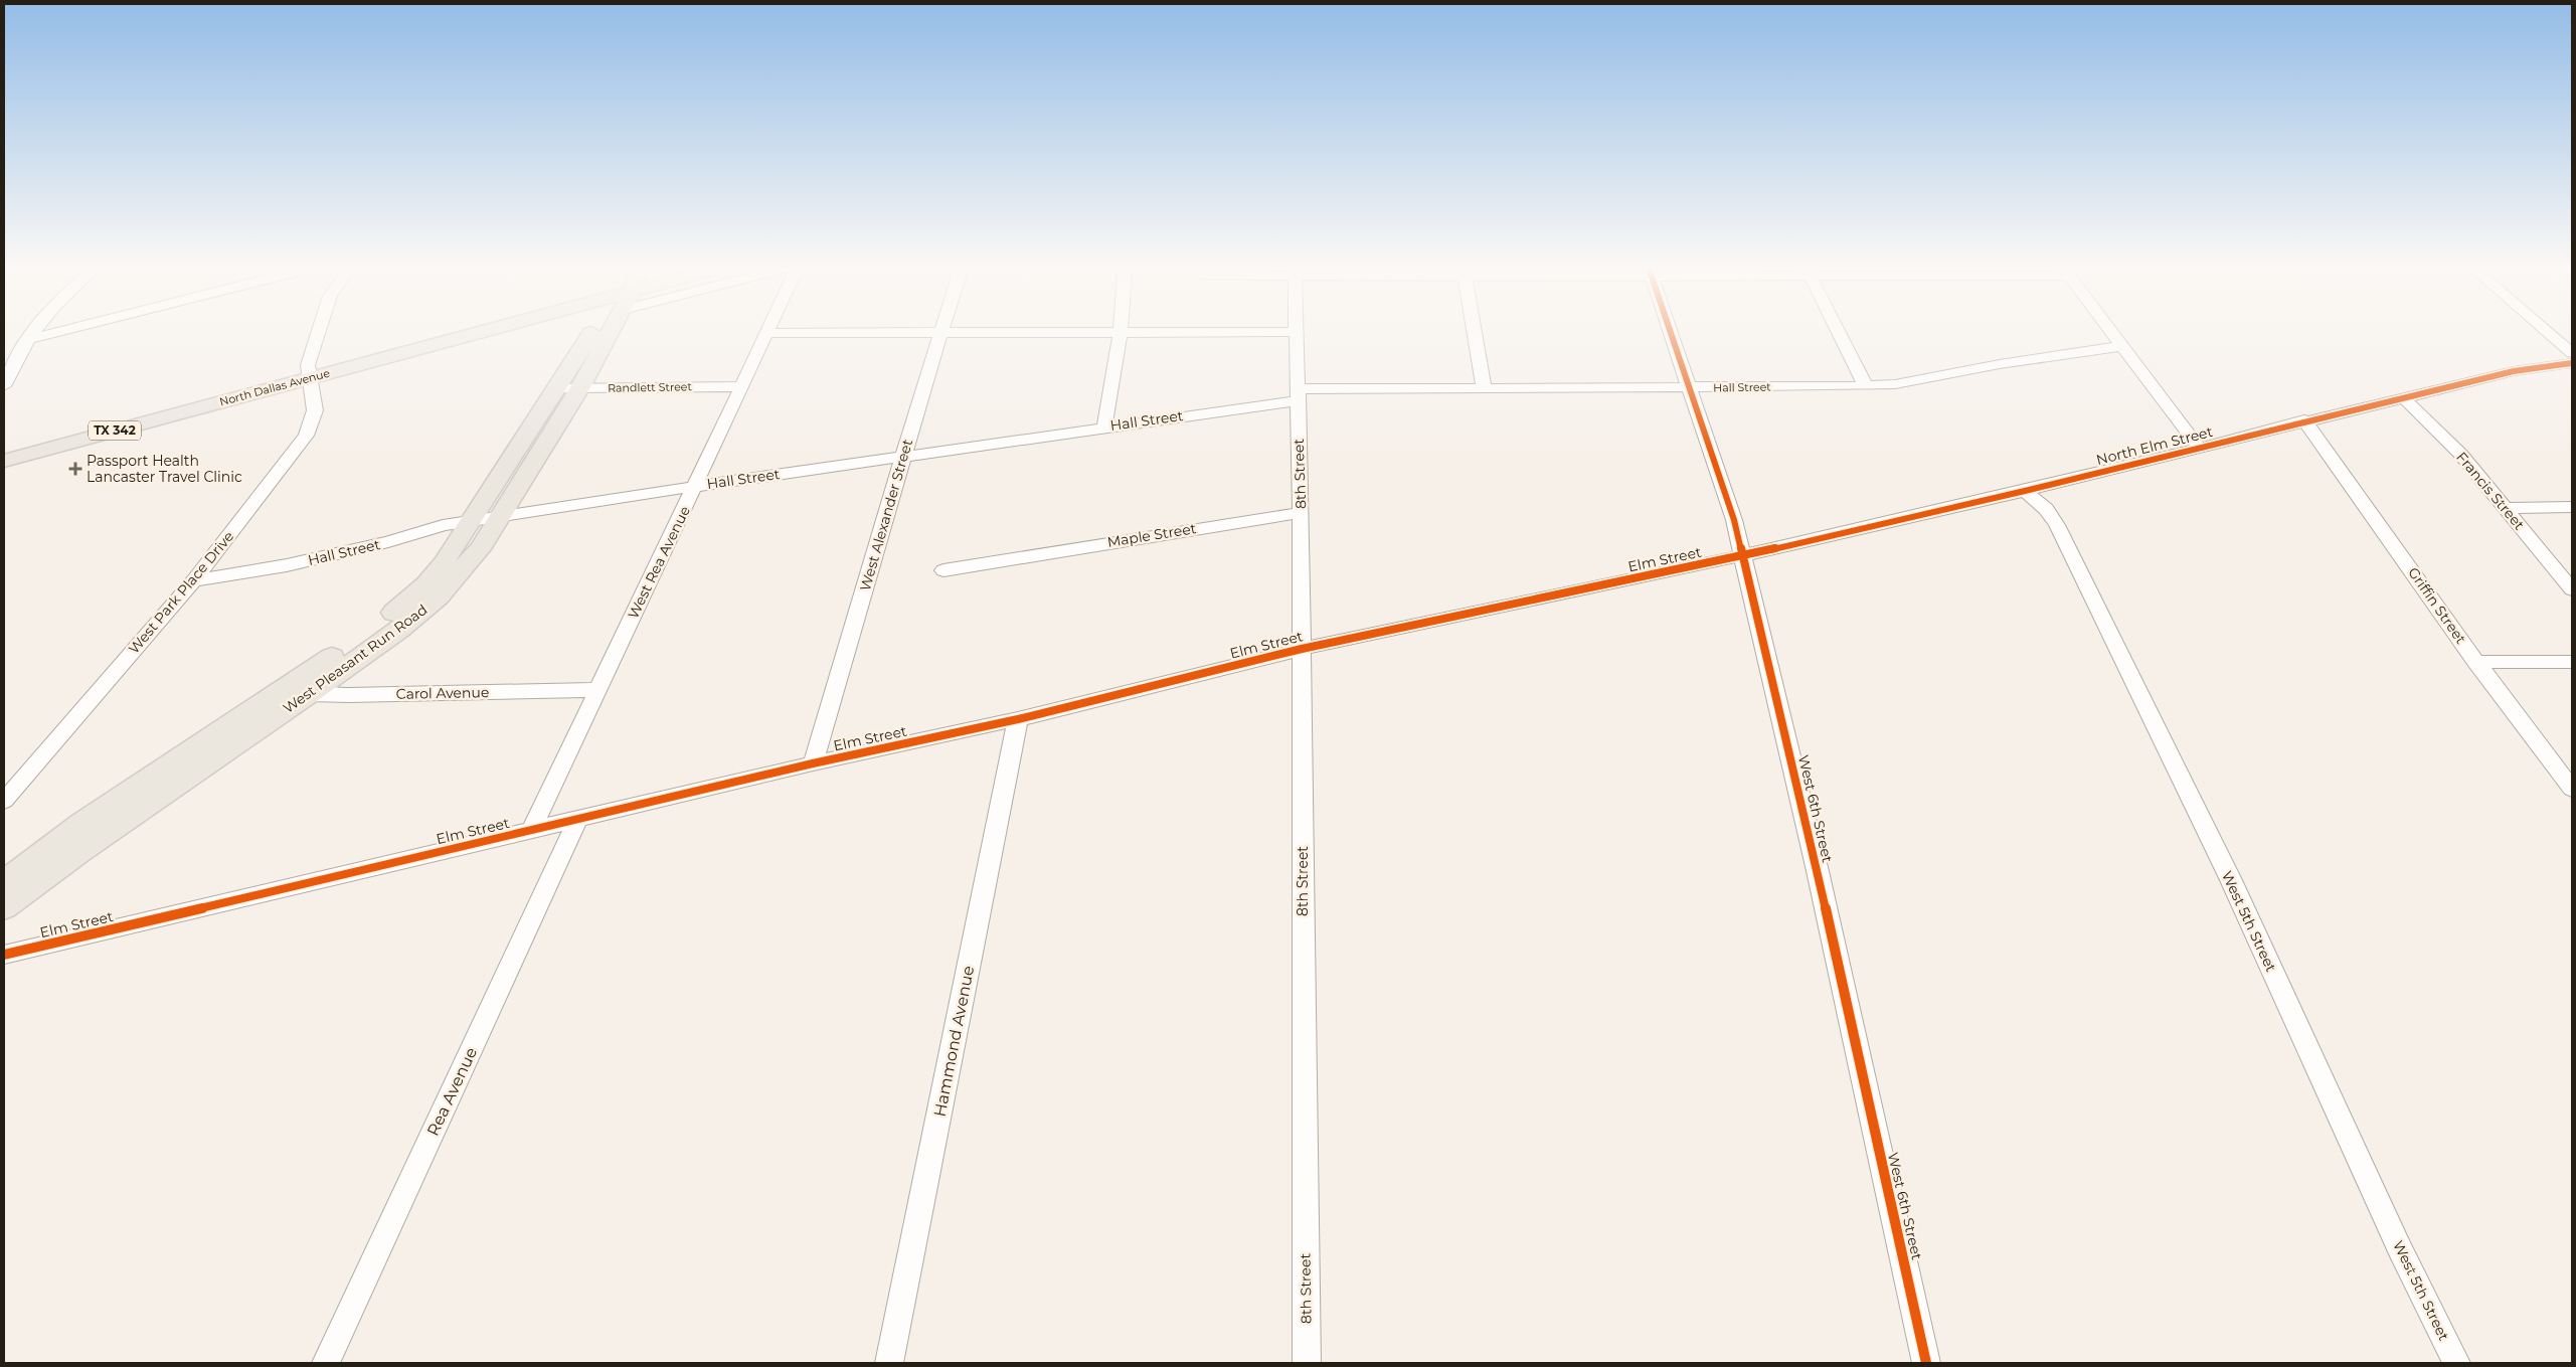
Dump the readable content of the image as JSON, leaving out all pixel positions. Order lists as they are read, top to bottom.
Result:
{
  "streets": {
    "main road": ["North Dallas Avenue", "TX 342", "West Pleasant Run Road"],
    "street": [
      "Randlett Street",
      "Hall Street",
      "North Elm Street",
      "8th Street",
      "Francis Street",
      "West Alexander Street",
      "Maple Street",
      "Elm Street",
      "West Rea Avenue",
      "West Park Place Drive",
      "Griffin Street",
      "Carol Avenue",
      "West 6th Street",
      "West 5th Street",
      "Hammond Avenue",
      "Rea Avenue"
    ]
  },
  "crossings": [
    ["North Dallas Avenue", "West Park Place Drive"],
    ["Randlett Street", "West Rea Avenue"],
    ["Randlett Street", "West Pleasant Run Road"],
    ["Hall Street", "8th Street"],
    ["Hall Street", "West Alexander Street"],
    ["Hall Street", "West Rea Avenue"],
    ["Hall Street", "West Park Place Drive"],
    ["Hall Street", "West Pleasant Run Road"],
    ["Hall Street", "West 6th Street"],
    ["North Elm Street", "Francis Street"],
    ["North Elm Street", "Elm Street"],
    ["North Elm Street", "Griffin Street"],
    ["North Elm Street", "West 6th Street"],
    ["North Elm Street", "West 5th Street"],
    ["8th Street", "Maple Street"],
    ["8th Street", "Elm Street"],
    ["West Alexander Street", "Elm Street"],
    ["Elm Street", "West Rea Avenue"],
    ["Elm Street", "West 6th Street"],
    ["Elm Street", "Hammond Avenue"],
    ["Elm Street", "Rea Avenue"],
    ["West Rea Avenue", "Carol Avenue"],
    ["West Pleasant Run Road", "Carol Avenue"]
  ],
  "places": {
    "health": ["Passport Health Lancaster Travel Clinic"]
  }
}
